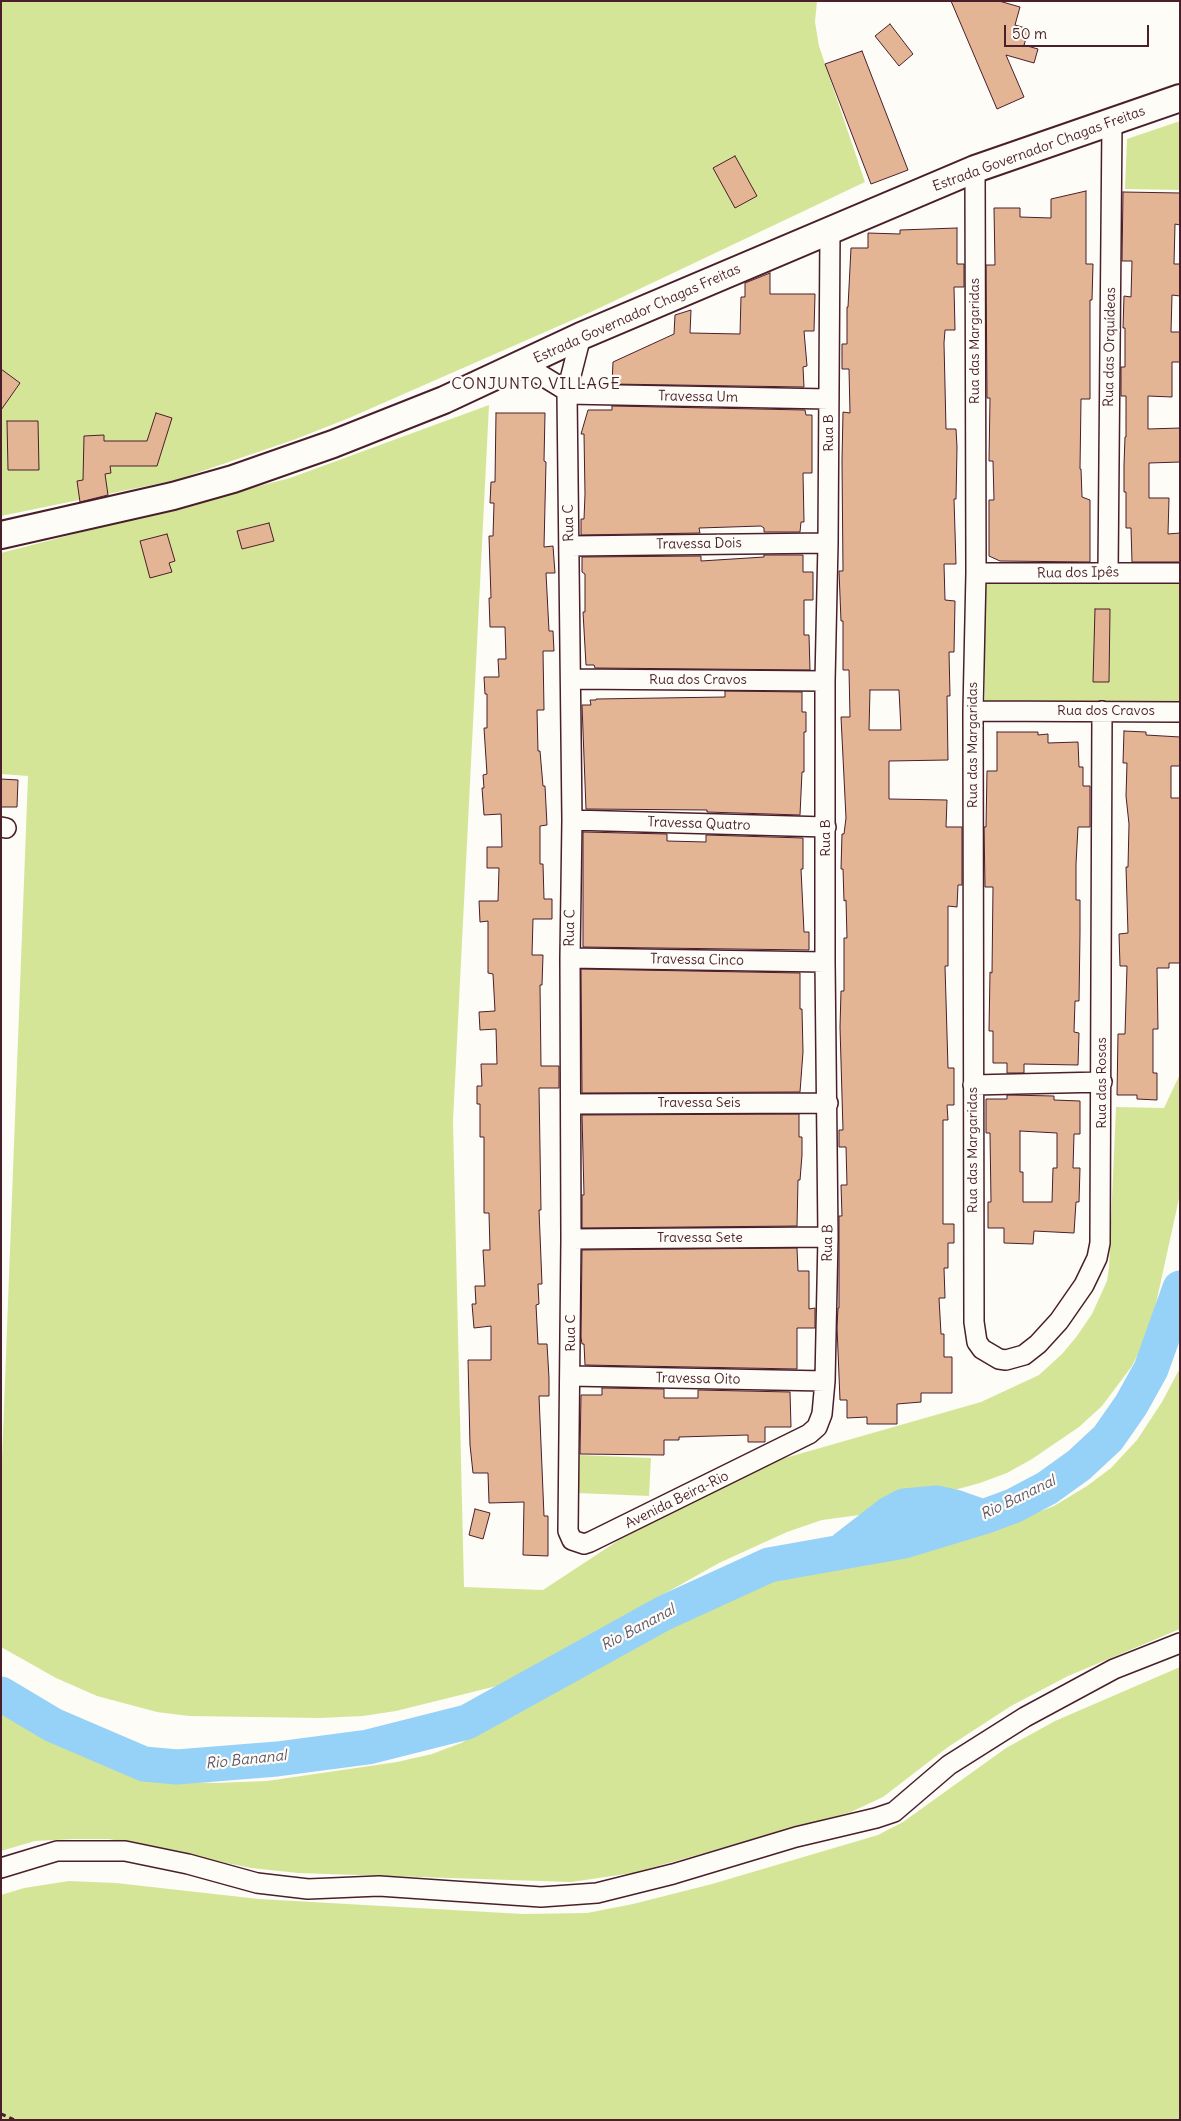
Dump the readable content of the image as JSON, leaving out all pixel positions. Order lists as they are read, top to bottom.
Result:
{
  "streets": {
    "main road": ["Estrada Governador Chagas Freitas"],
    "street": [
      "Rua das Margaridas",
      "Rua das Orquídeas",
      "Travessa Um",
      "Rua B",
      "Rua C",
      "Travessa Dois",
      "Rua dos Ipês",
      "Rua dos Cravos",
      "Travessa Quatro",
      "Travessa Cinco",
      "Rua das Rosas",
      "Travessa Seis",
      "Travessa Sete",
      "Travessa Oito",
      "Avenida Beira-Rio"
    ]
  },
  "crossings": [
    ["Estrada Governador Chagas Freitas", "Rua das Margaridas"],
    ["Estrada Governador Chagas Freitas", "Rua das Orquídeas"],
    ["Estrada Governador Chagas Freitas", "Rua B"],
    ["Estrada Governador Chagas Freitas", "Rua C"],
    ["Rua das Margaridas", "Rua dos Ipês"],
    ["Rua das Margaridas", "Rua dos Cravos"],
    ["Rua das Margaridas", "Rua das Rosas"],
    ["Rua das Orquídeas", "Rua dos Ipês"],
    ["Travessa Um", "Rua B"],
    ["Travessa Um", "Rua C"],
    ["Rua B", "Travessa Dois"],
    ["Rua B", "Rua dos Cravos"],
    ["Rua B", "Travessa Quatro"],
    ["Rua B", "Travessa Cinco"],
    ["Rua B", "Travessa Seis"],
    ["Rua B", "Travessa Sete"],
    ["Rua B", "Travessa Oito"],
    ["Rua B", "Avenida Beira-Rio"],
    ["Rua C", "Travessa Dois"],
    ["Rua C", "Rua dos Cravos"],
    ["Rua C", "Travessa Quatro"],
    ["Rua C", "Travessa Cinco"],
    ["Rua C", "Travessa Seis"],
    ["Rua C", "Travessa Sete"],
    ["Rua C", "Travessa Oito"],
    ["Rua C", "Avenida Beira-Rio"],
    ["Rua dos Cravos", "Rua das Rosas"]
  ],
  "districts": ["CONJUNTO VILLAGE"],
  "water": ["Rio Bananal"],
  "scale_bar": "50 m"
}
